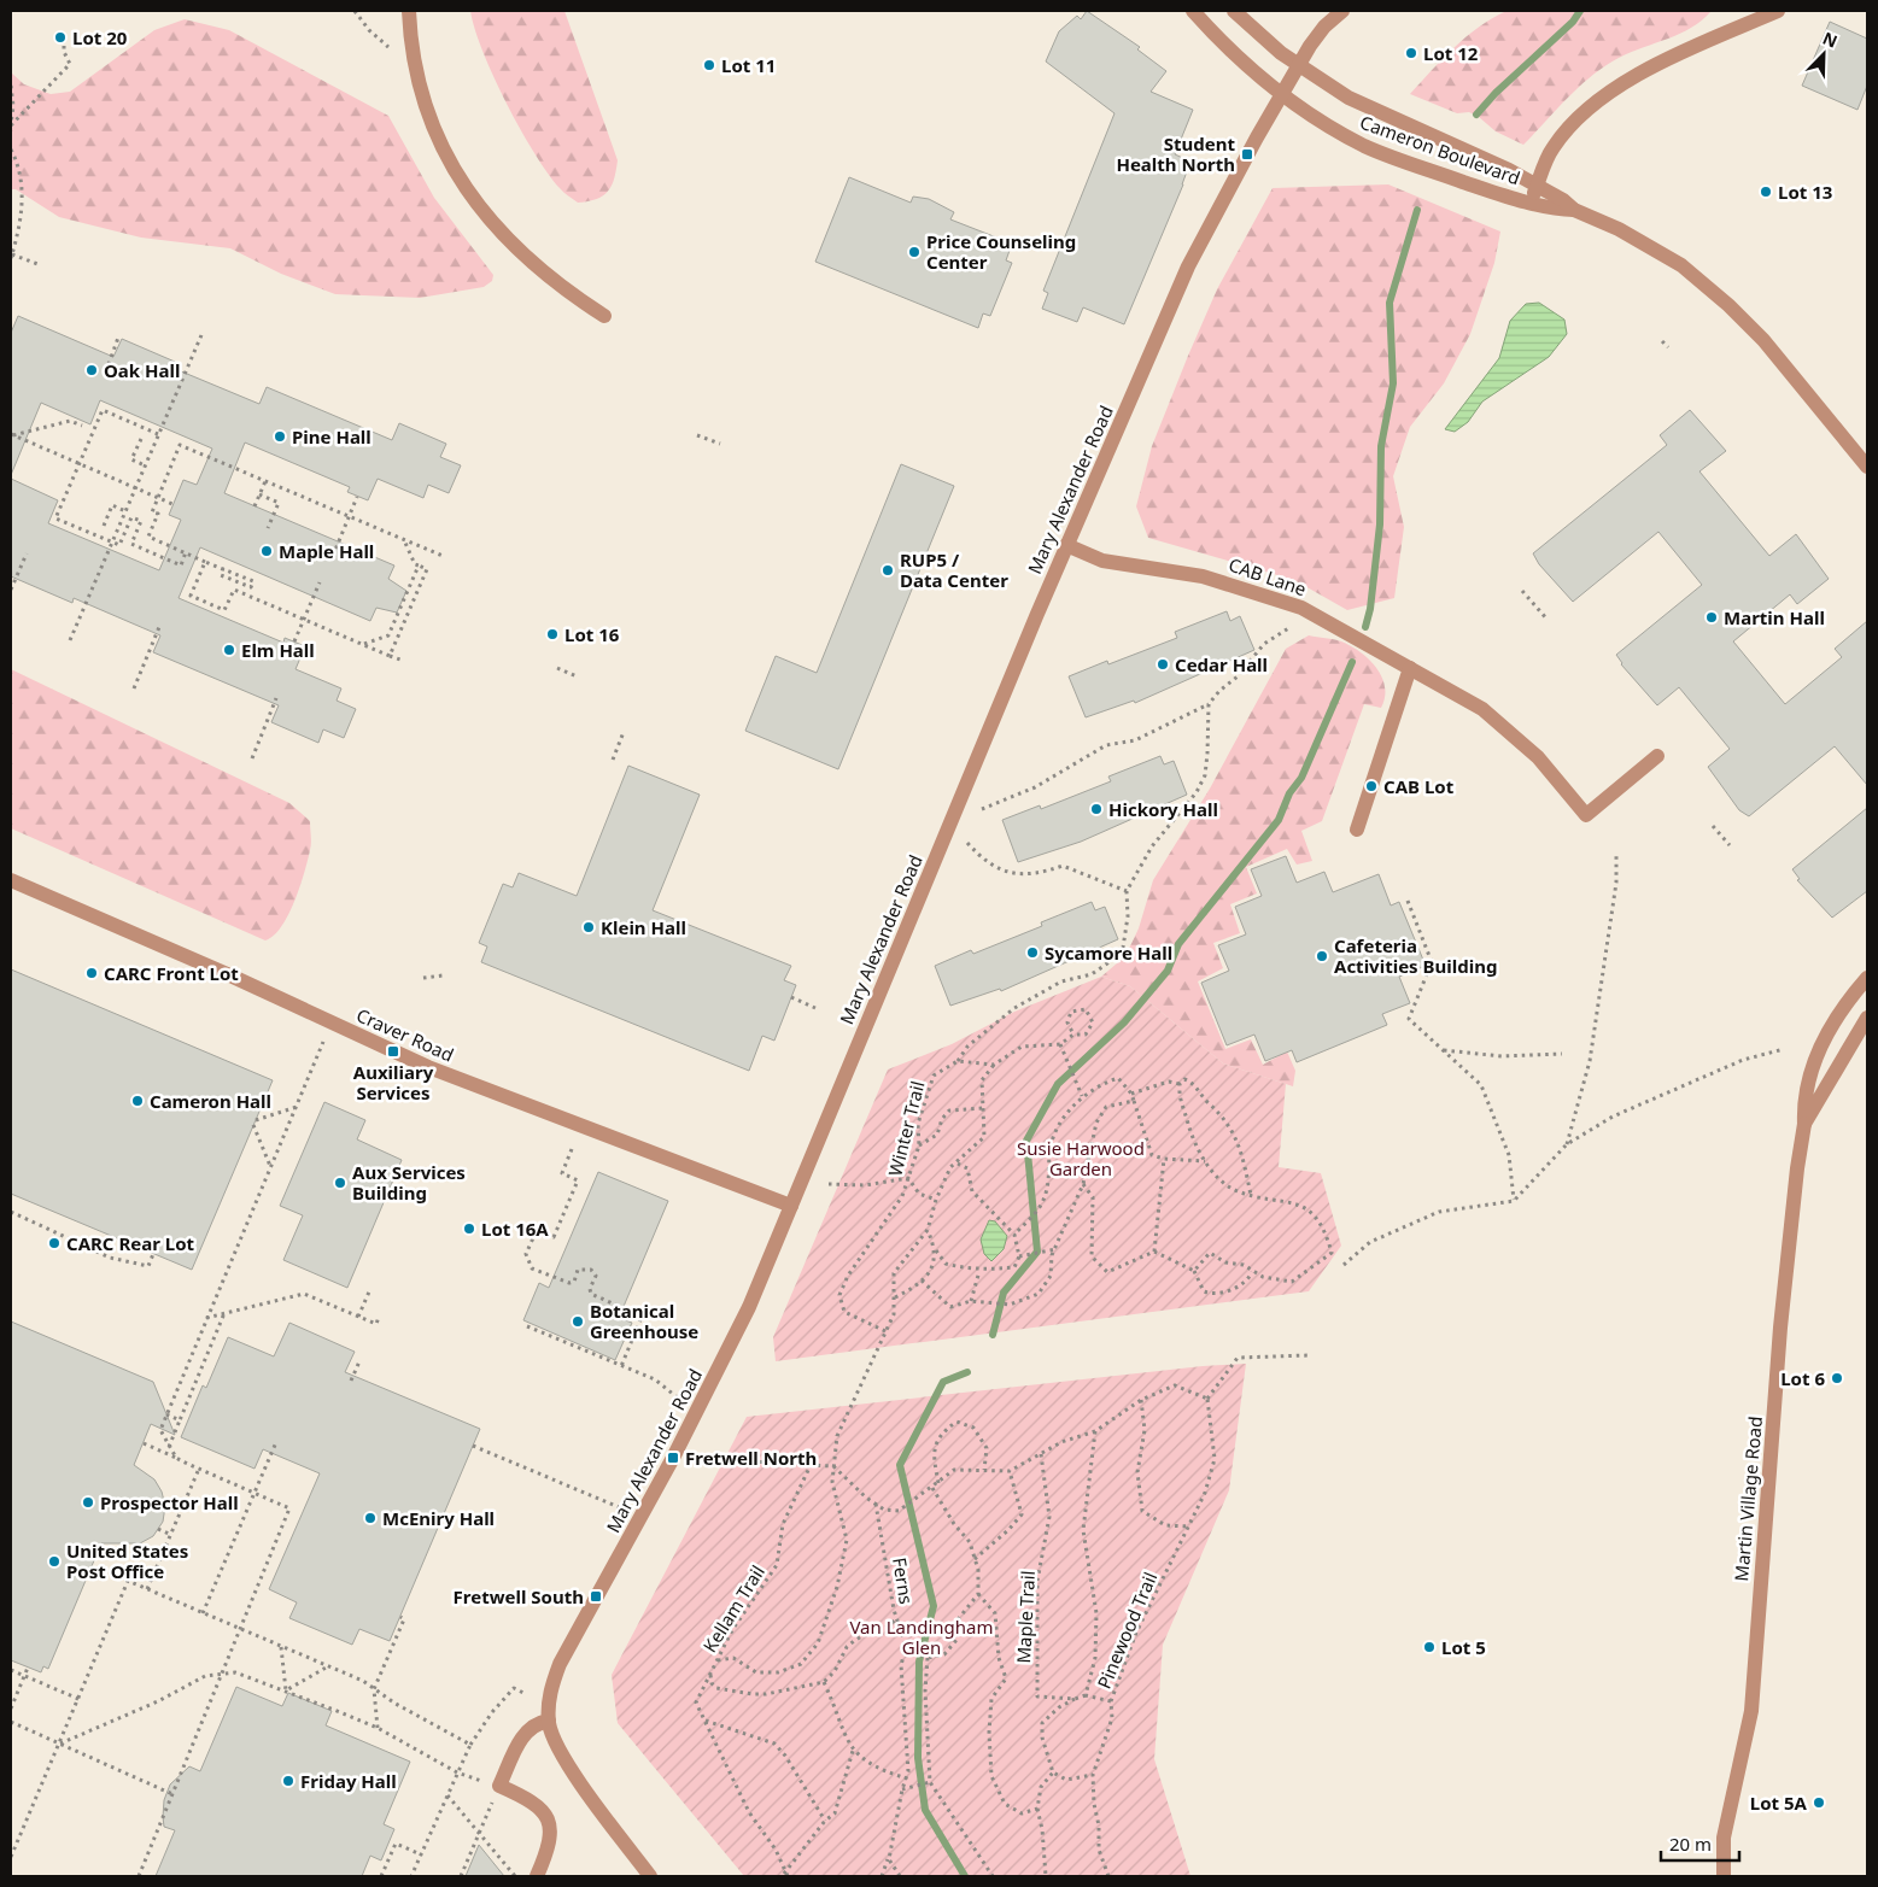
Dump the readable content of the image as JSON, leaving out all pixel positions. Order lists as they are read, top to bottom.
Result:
{
  "streets": {
    "street": [
      "Cameron Boulevard",
      "Mary Alexander Road",
      "CAB Lane",
      "Craver Road",
      "Martin Village Road"
    ],
    "path": [
      "Winter Trail",
      "Ferns",
      "Kellam Trail",
      "Maple Trail",
      "Pinewood Trail"
    ]
  },
  "crossings": [
    ["Cameron Boulevard", "Mary Alexander Road"],
    ["Mary Alexander Road", "CAB Lane"],
    ["Mary Alexander Road", "Craver Road"],
    ["Maple Trail", "Pinewood Trail"]
  ],
  "parks": ["Susie Harwood Garden", "Van Landingham Glen"],
  "places": {
    "other": [
      "Lot 20",
      "Lot 12",
      "Lot 11",
      "Lot 13",
      "Price Counseling Center",
      "Oak Hall",
      "Pine Hall",
      "Maple Hall",
      "RUP5 / Data Center",
      "Martin Hall",
      "Lot 16",
      "Elm Hall",
      "Cedar Hall",
      "CAB Lot",
      "Hickory Hall",
      "Klein Hall",
      "Sycamore Hall",
      "Cafeteria Activities Building",
      "CARC Front Lot",
      "Cameron Hall",
      "Aux Services Building",
      "Lot 16A",
      "CARC Rear Lot",
      "Botanical Greenhouse",
      "Lot 6",
      "Prospector Hall",
      "McEniry Hall",
      "United States Post Office",
      "Lot 5",
      "Friday Hall",
      "Lot 5A"
    ],
    "transit": [
      "Student Health North",
      "Auxiliary Services",
      "Fretwell North",
      "Fretwell South"
    ]
  },
  "scale_bar": "20 m",
  "north": "top right"
}
